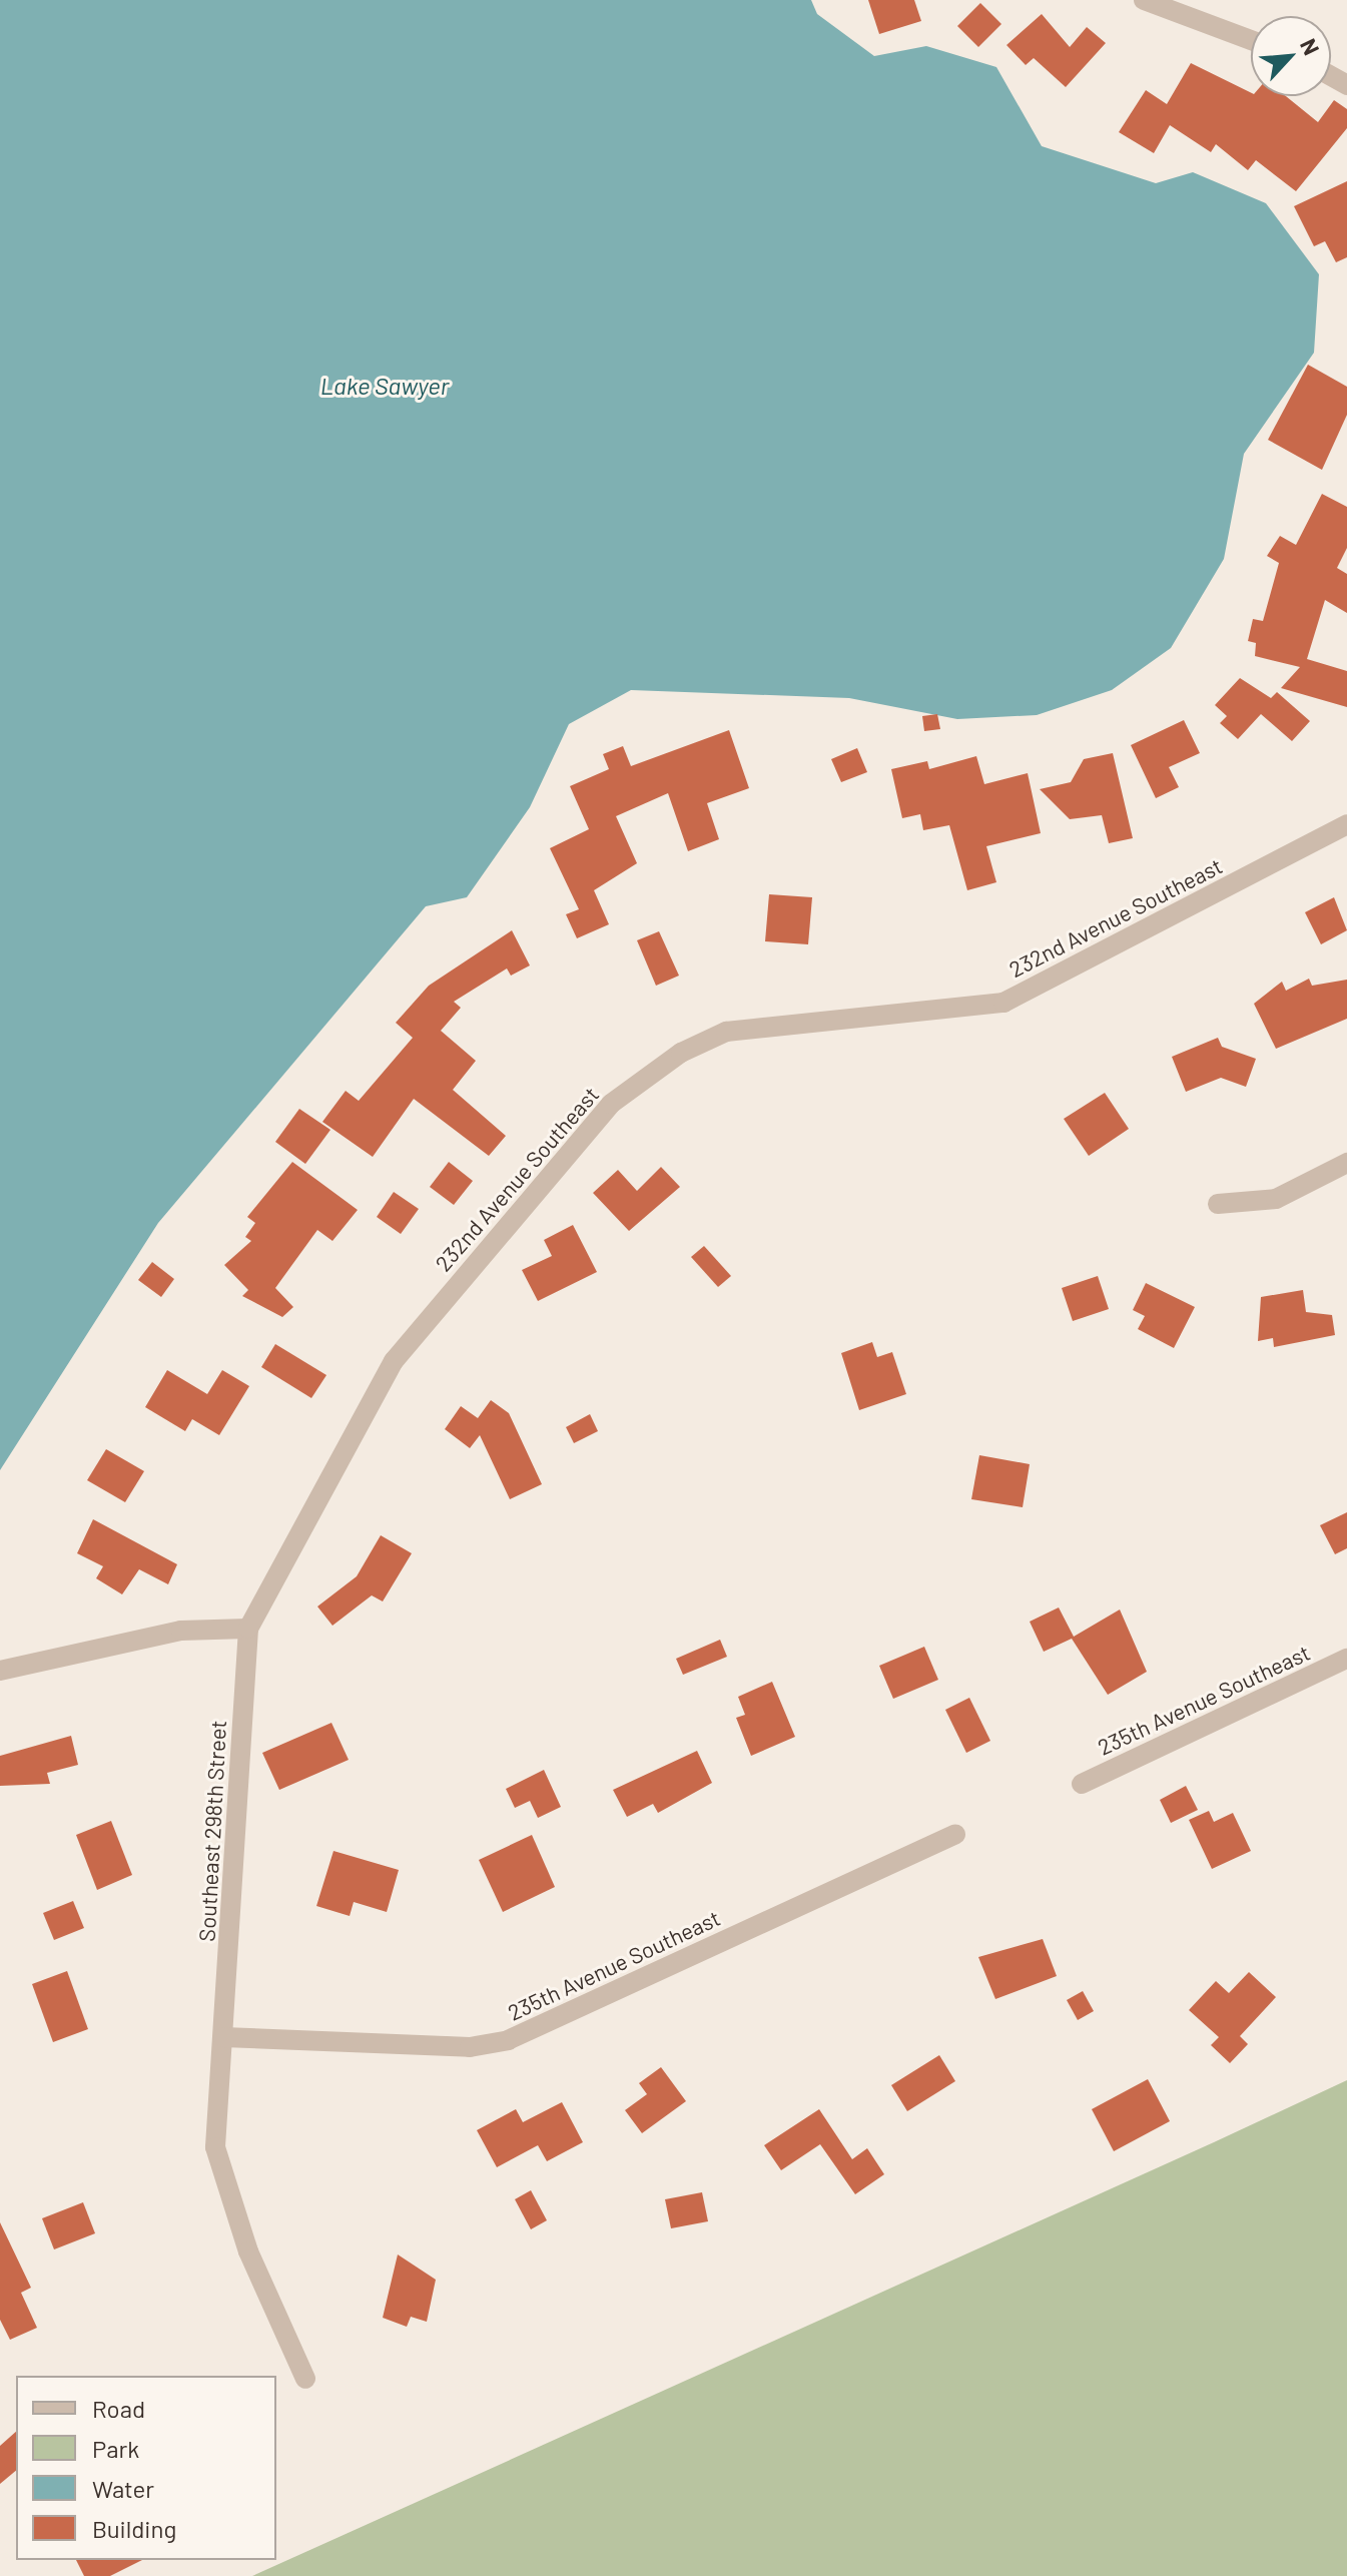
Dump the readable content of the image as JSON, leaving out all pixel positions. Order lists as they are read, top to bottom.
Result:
{
  "streets": {
    "street": ["232nd Avenue Southeast", "235th Avenue Southeast", "Southeast 298th Street"]
  },
  "crossings": [
    ["232nd Avenue Southeast", "Southeast 298th Street"],
    ["235th Avenue Southeast", "Southeast 298th Street"]
  ],
  "water": ["Lake Sawyer"],
  "legend": [
    "Road",
    "Park",
    "Water",
    "Building"
  ],
  "north": "top right"
}
